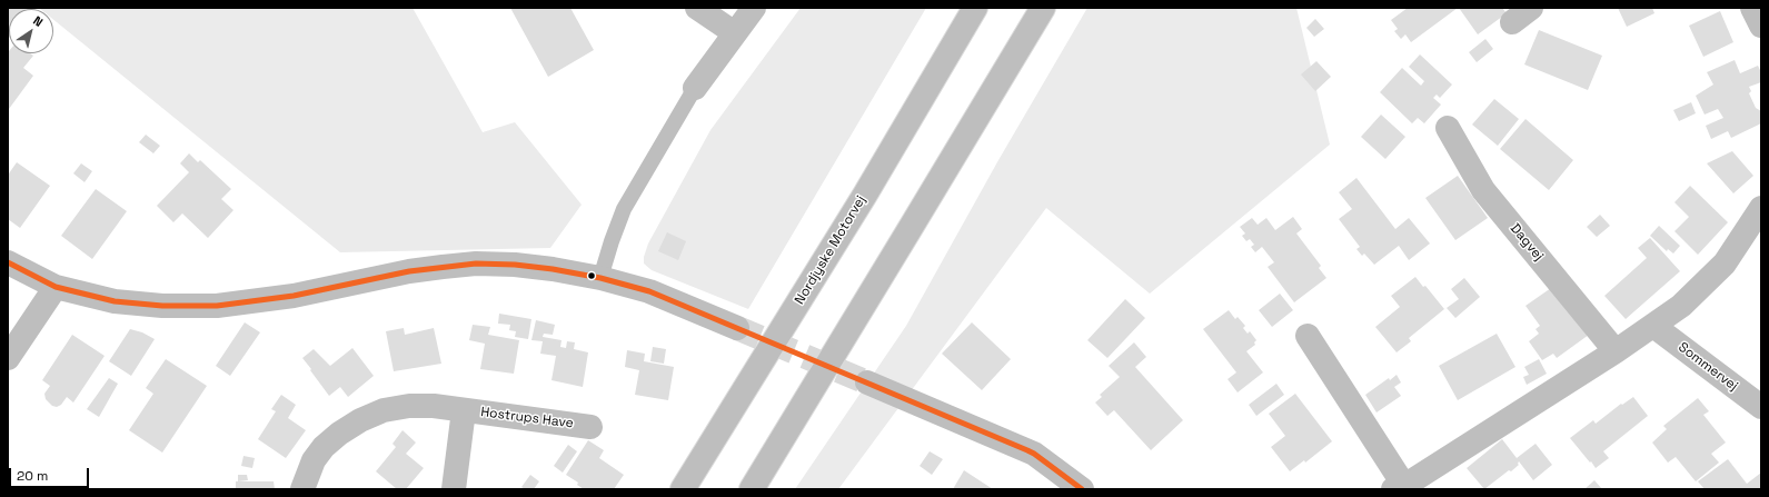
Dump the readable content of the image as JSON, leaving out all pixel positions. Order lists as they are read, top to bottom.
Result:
{
  "streets": {
    "main road": [
      "Dagvej",
      "Nordjyske Motorvej",
      "Sommervej",
      "Hostrups Have"
    ]
  },
  "scale_bar": "20 m",
  "north": "top right"
}
